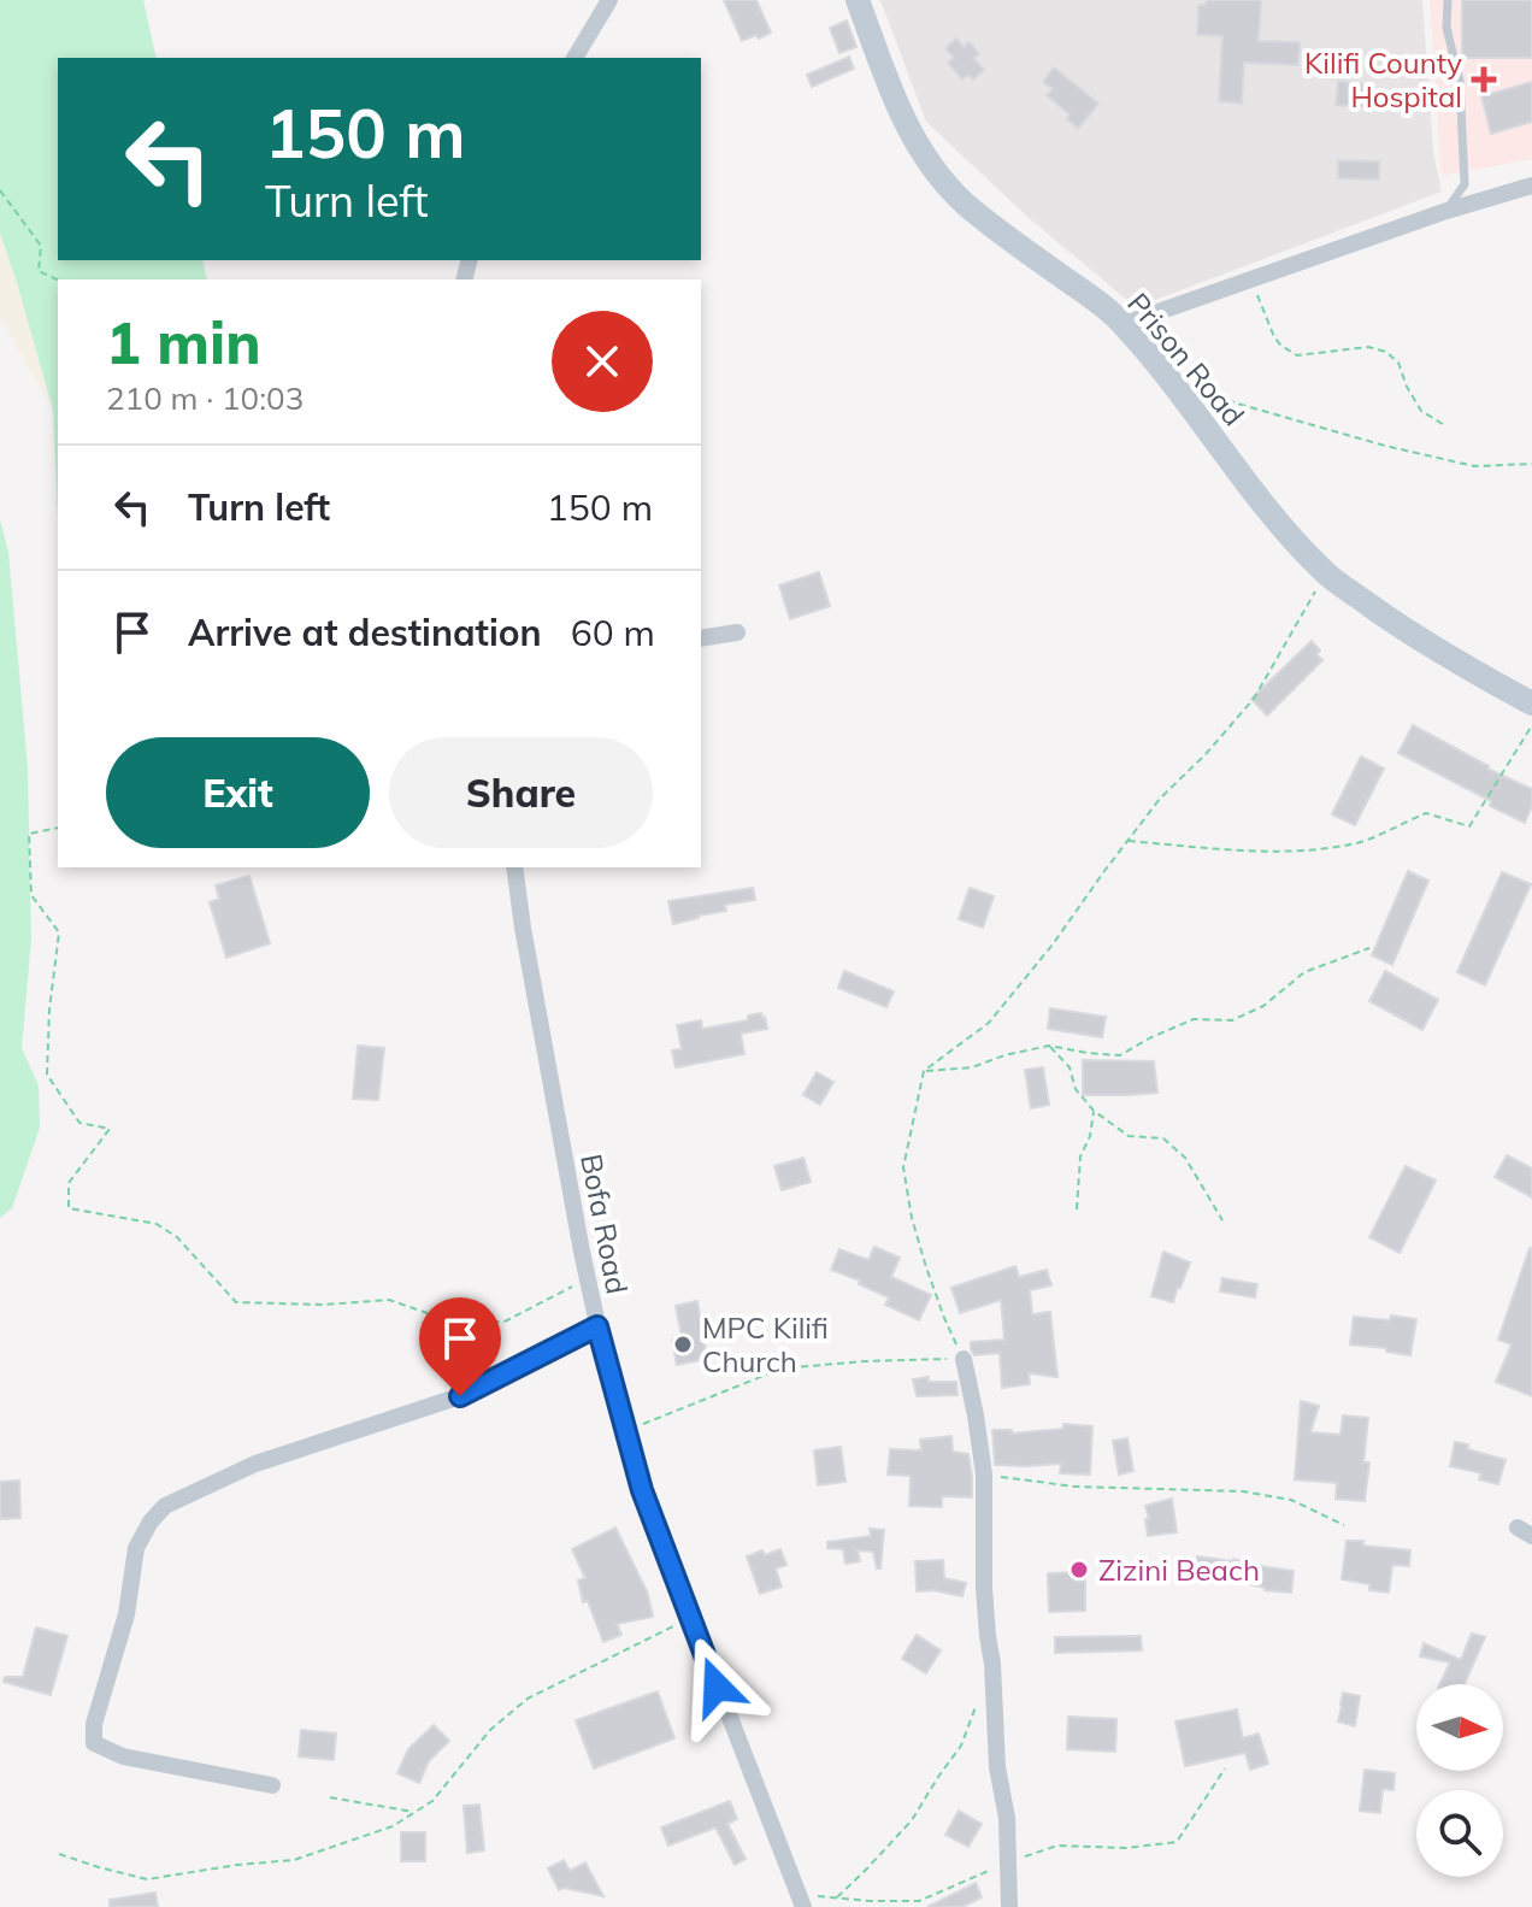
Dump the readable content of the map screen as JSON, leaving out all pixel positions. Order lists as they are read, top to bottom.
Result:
{
  "streets": {
    "street": ["Prison Road", "Bofa Road"]
  },
  "places": {
    "health": ["Kilifi County Hospital"],
    "other": ["MPC Kilifi Church", "Zizini Beach"]
  },
  "north": "right",
  "page": {
    "turn": ["150 m", "Turn left"],
    "heading": ["1 min", "210 m · 10:03"],
    "list": [
      {
        "name": "Turn left",
        "value": "150 m"
      },
      {
        "name": "Arrive at destination",
        "value": "60 m"
      }
    ],
    "buttons": ["Exit", "Share"]
  }
}
